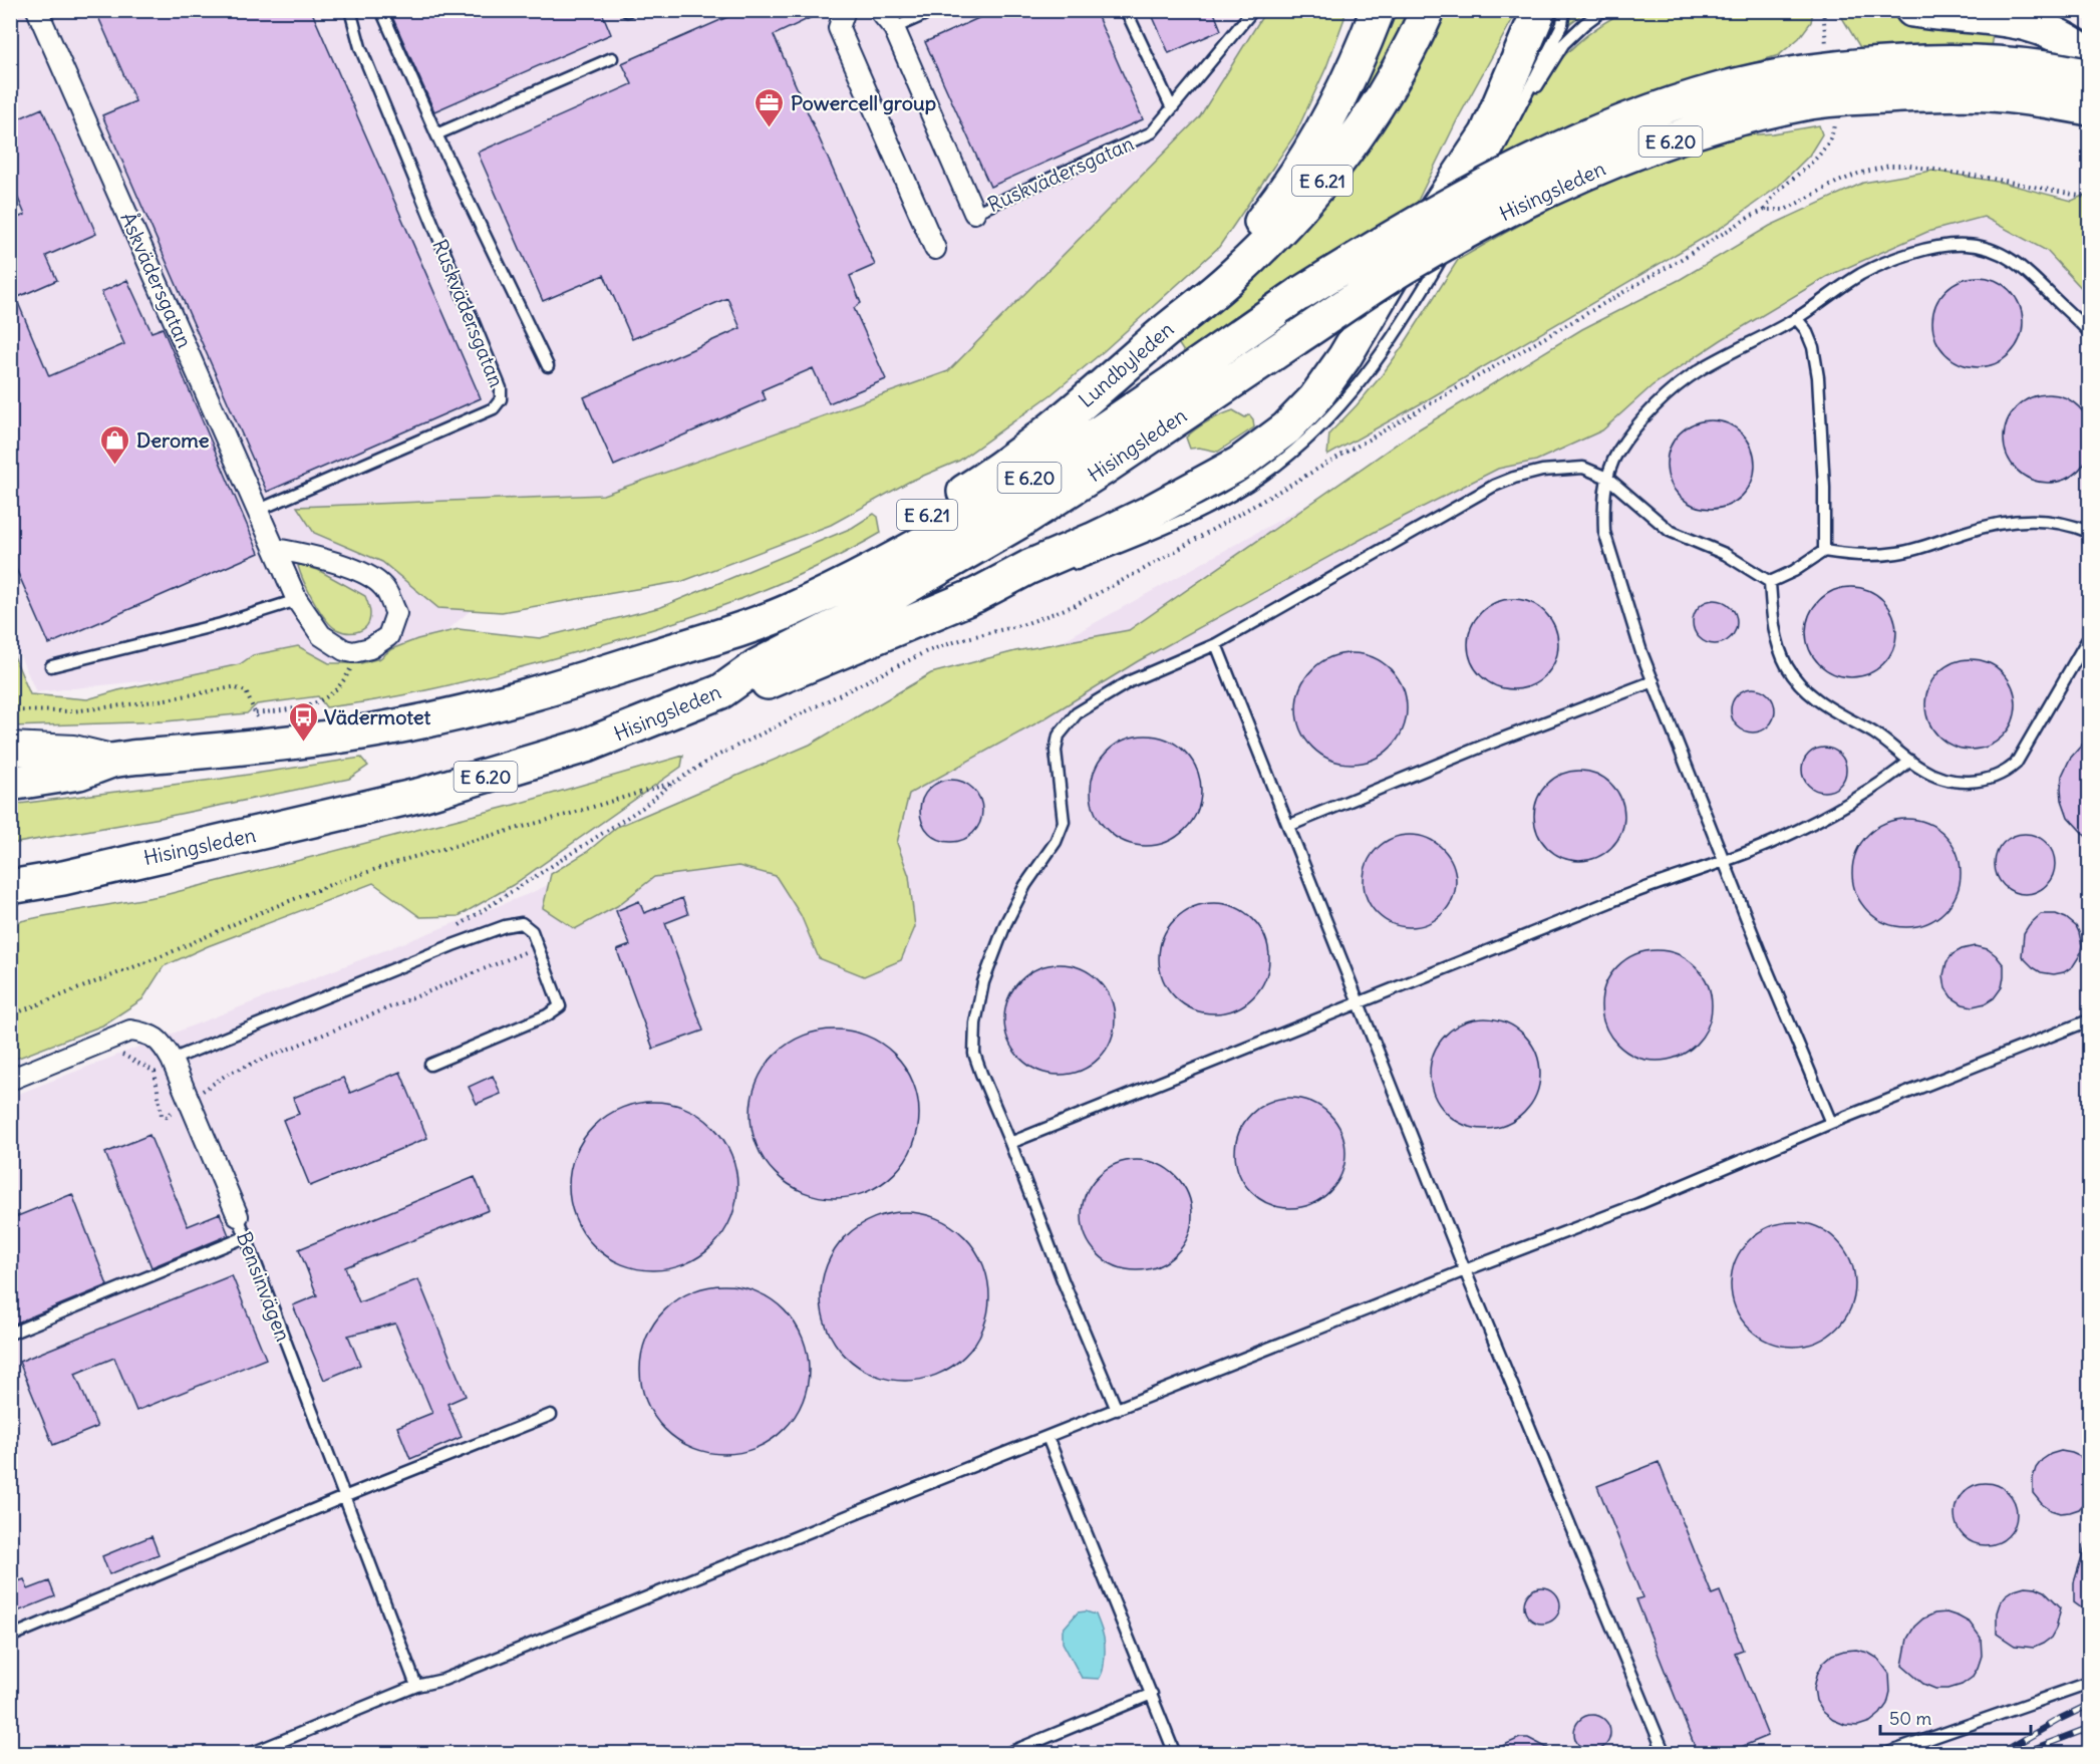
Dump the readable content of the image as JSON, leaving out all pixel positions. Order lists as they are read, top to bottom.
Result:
{
  "streets": {
    "highway": [
      "E 6.20",
      "E 6.21",
      "Hisingsleden",
      "Lundbyleden"
    ],
    "street": ["Ruskvädersgatan", "Åskvädersgatan", "Bensinvägen"]
  },
  "crossings": [
    ["Ruskvädersgatan", "Åskvädersgatan"],
    ["Hisingsleden", "Lundbyleden"]
  ],
  "places": {
    "office": ["Powercell group"],
    "shop": ["Derome"],
    "bus stop": ["Vädermotet"]
  },
  "scale_bar": "50 m"
}
